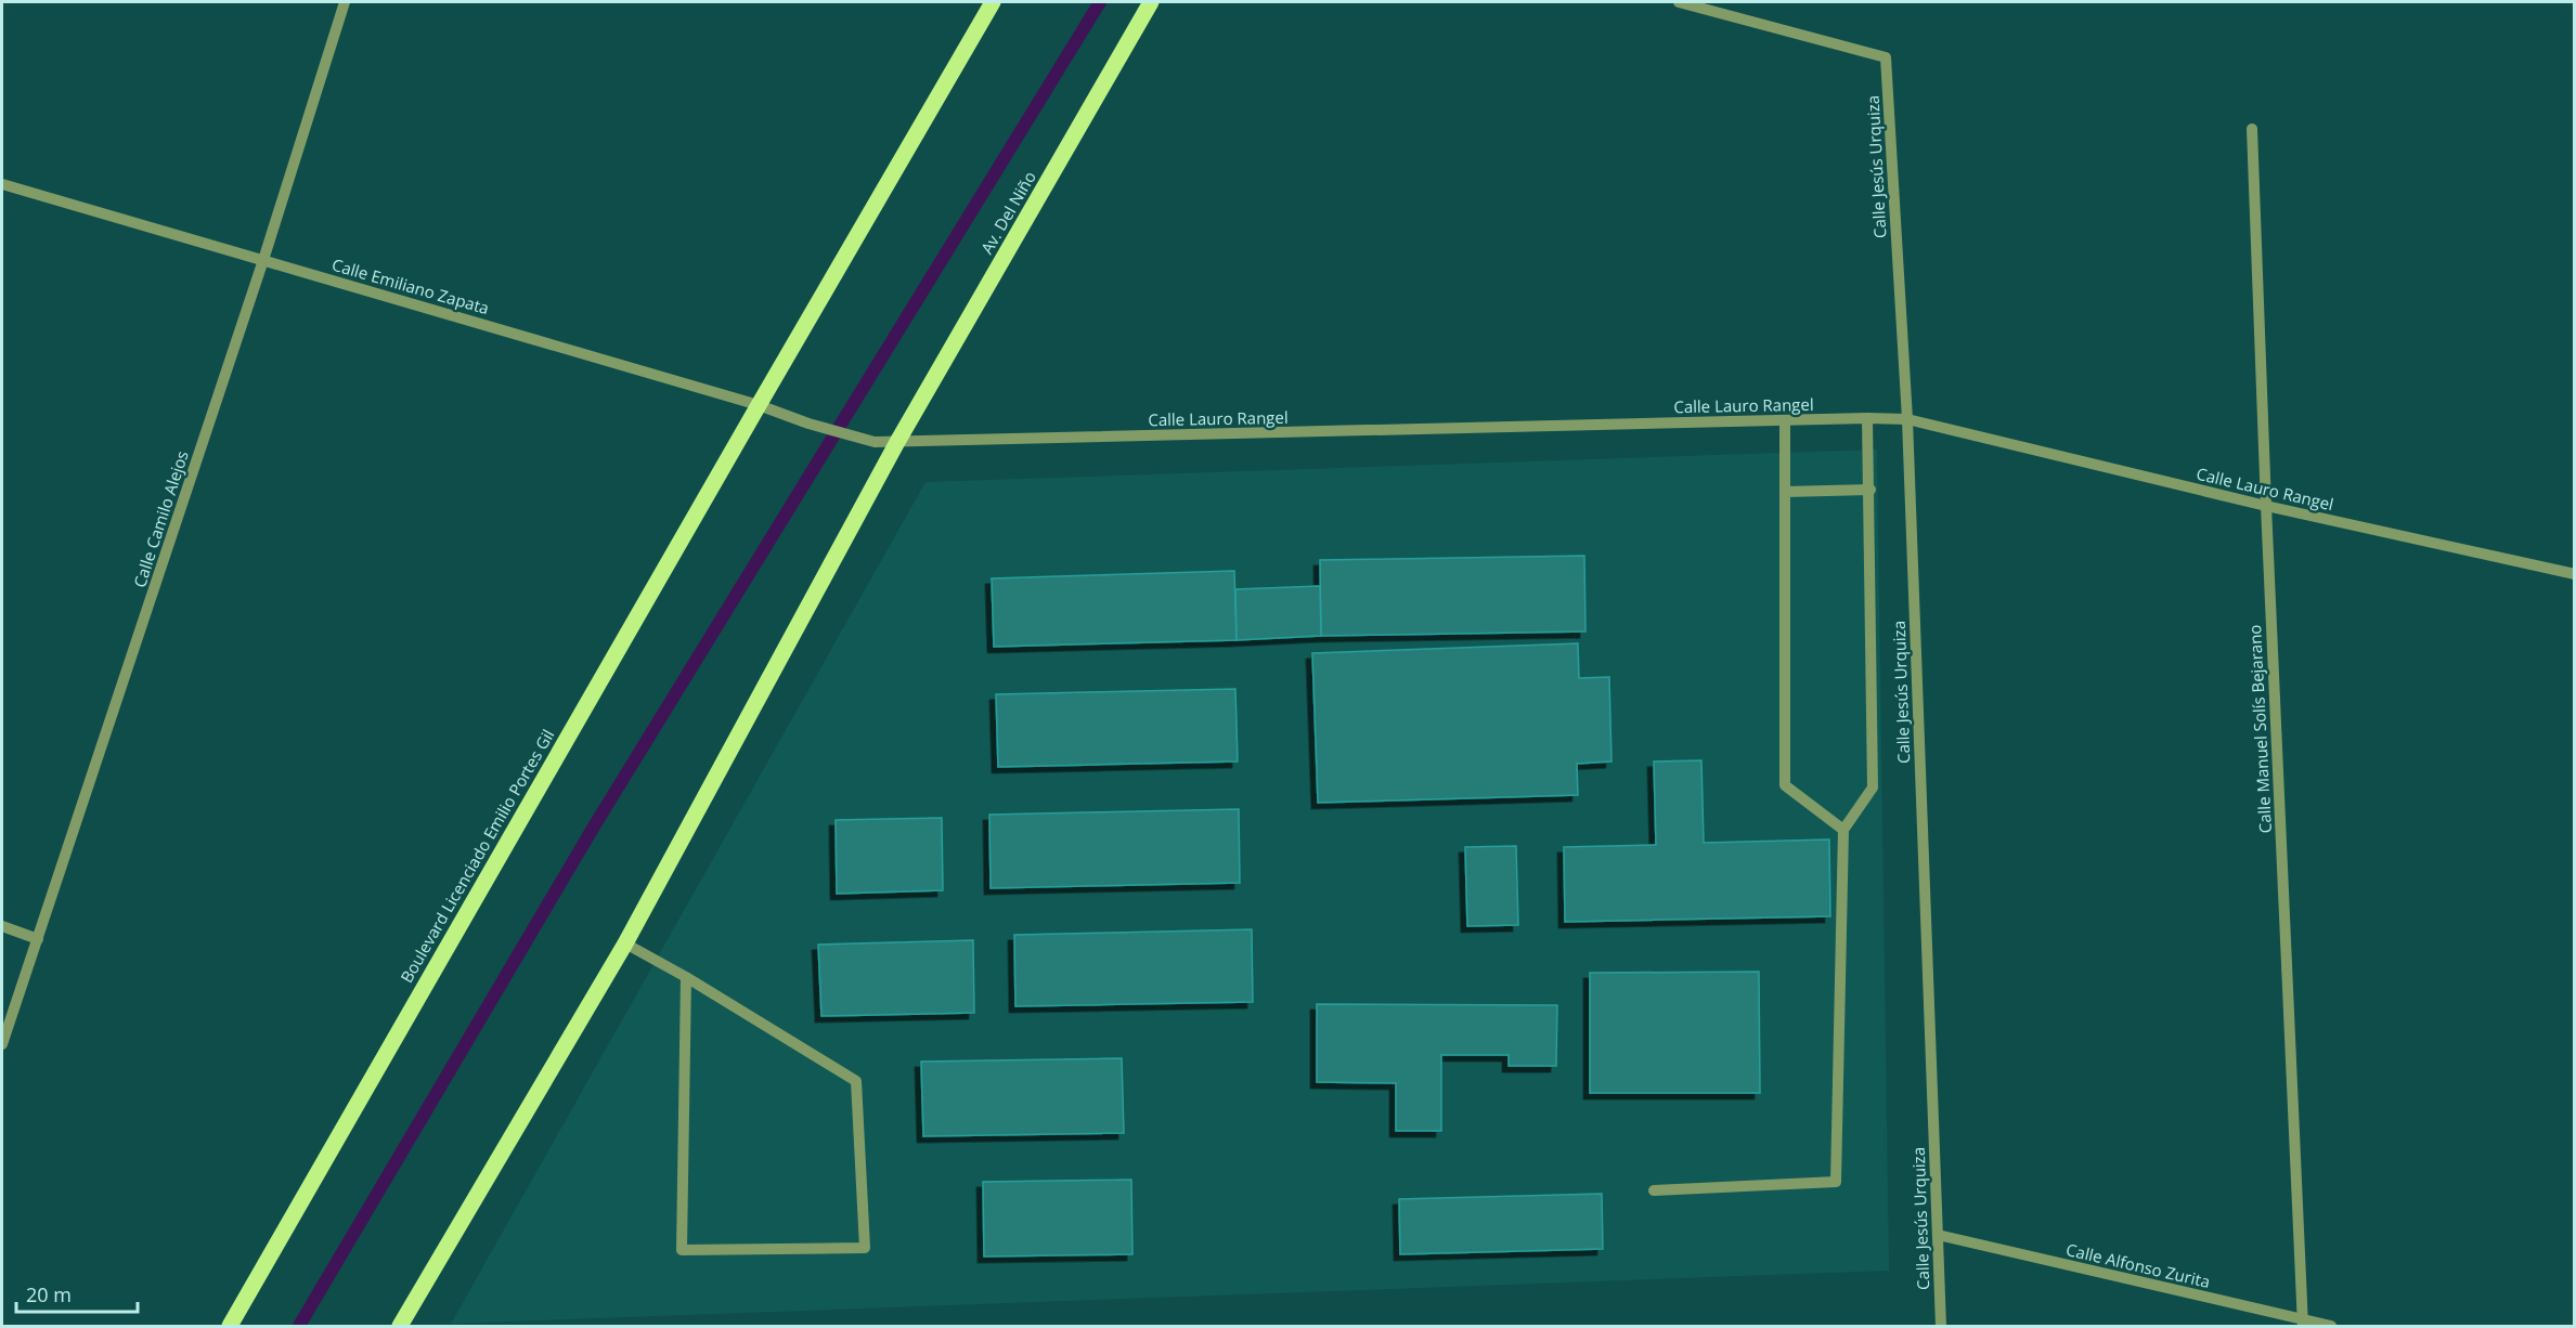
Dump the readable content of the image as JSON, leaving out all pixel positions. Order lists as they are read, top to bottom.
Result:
{
  "streets": {
    "main road": ["Av. Del Niño", "Boulevard Licenciado Emilio Portes Gil"],
    "street": [
      "Calle Jesús Urquiza",
      "Calle Emiliano Zapata",
      "Calle Lauro Rangel",
      "Calle Camilo Alejos",
      "Calle Manuel Solís Bejarano",
      "Calle Alfonso Zurita"
    ]
  },
  "crossings": [
    ["Calle Jesús Urquiza", "Calle Lauro Rangel"],
    ["Calle Jesús Urquiza", "Calle Alfonso Zurita"],
    ["Av. Del Niño", "Calle Lauro Rangel"],
    ["Calle Emiliano Zapata", "Calle Lauro Rangel"],
    ["Calle Emiliano Zapata", "Calle Camilo Alejos"],
    ["Calle Emiliano Zapata", "Boulevard Licenciado Emilio Portes Gil"],
    ["Calle Lauro Rangel", "Calle Manuel Solís Bejarano"],
    ["Calle Manuel Solís Bejarano", "Calle Alfonso Zurita"]
  ],
  "scale_bar": "20 m"
}
